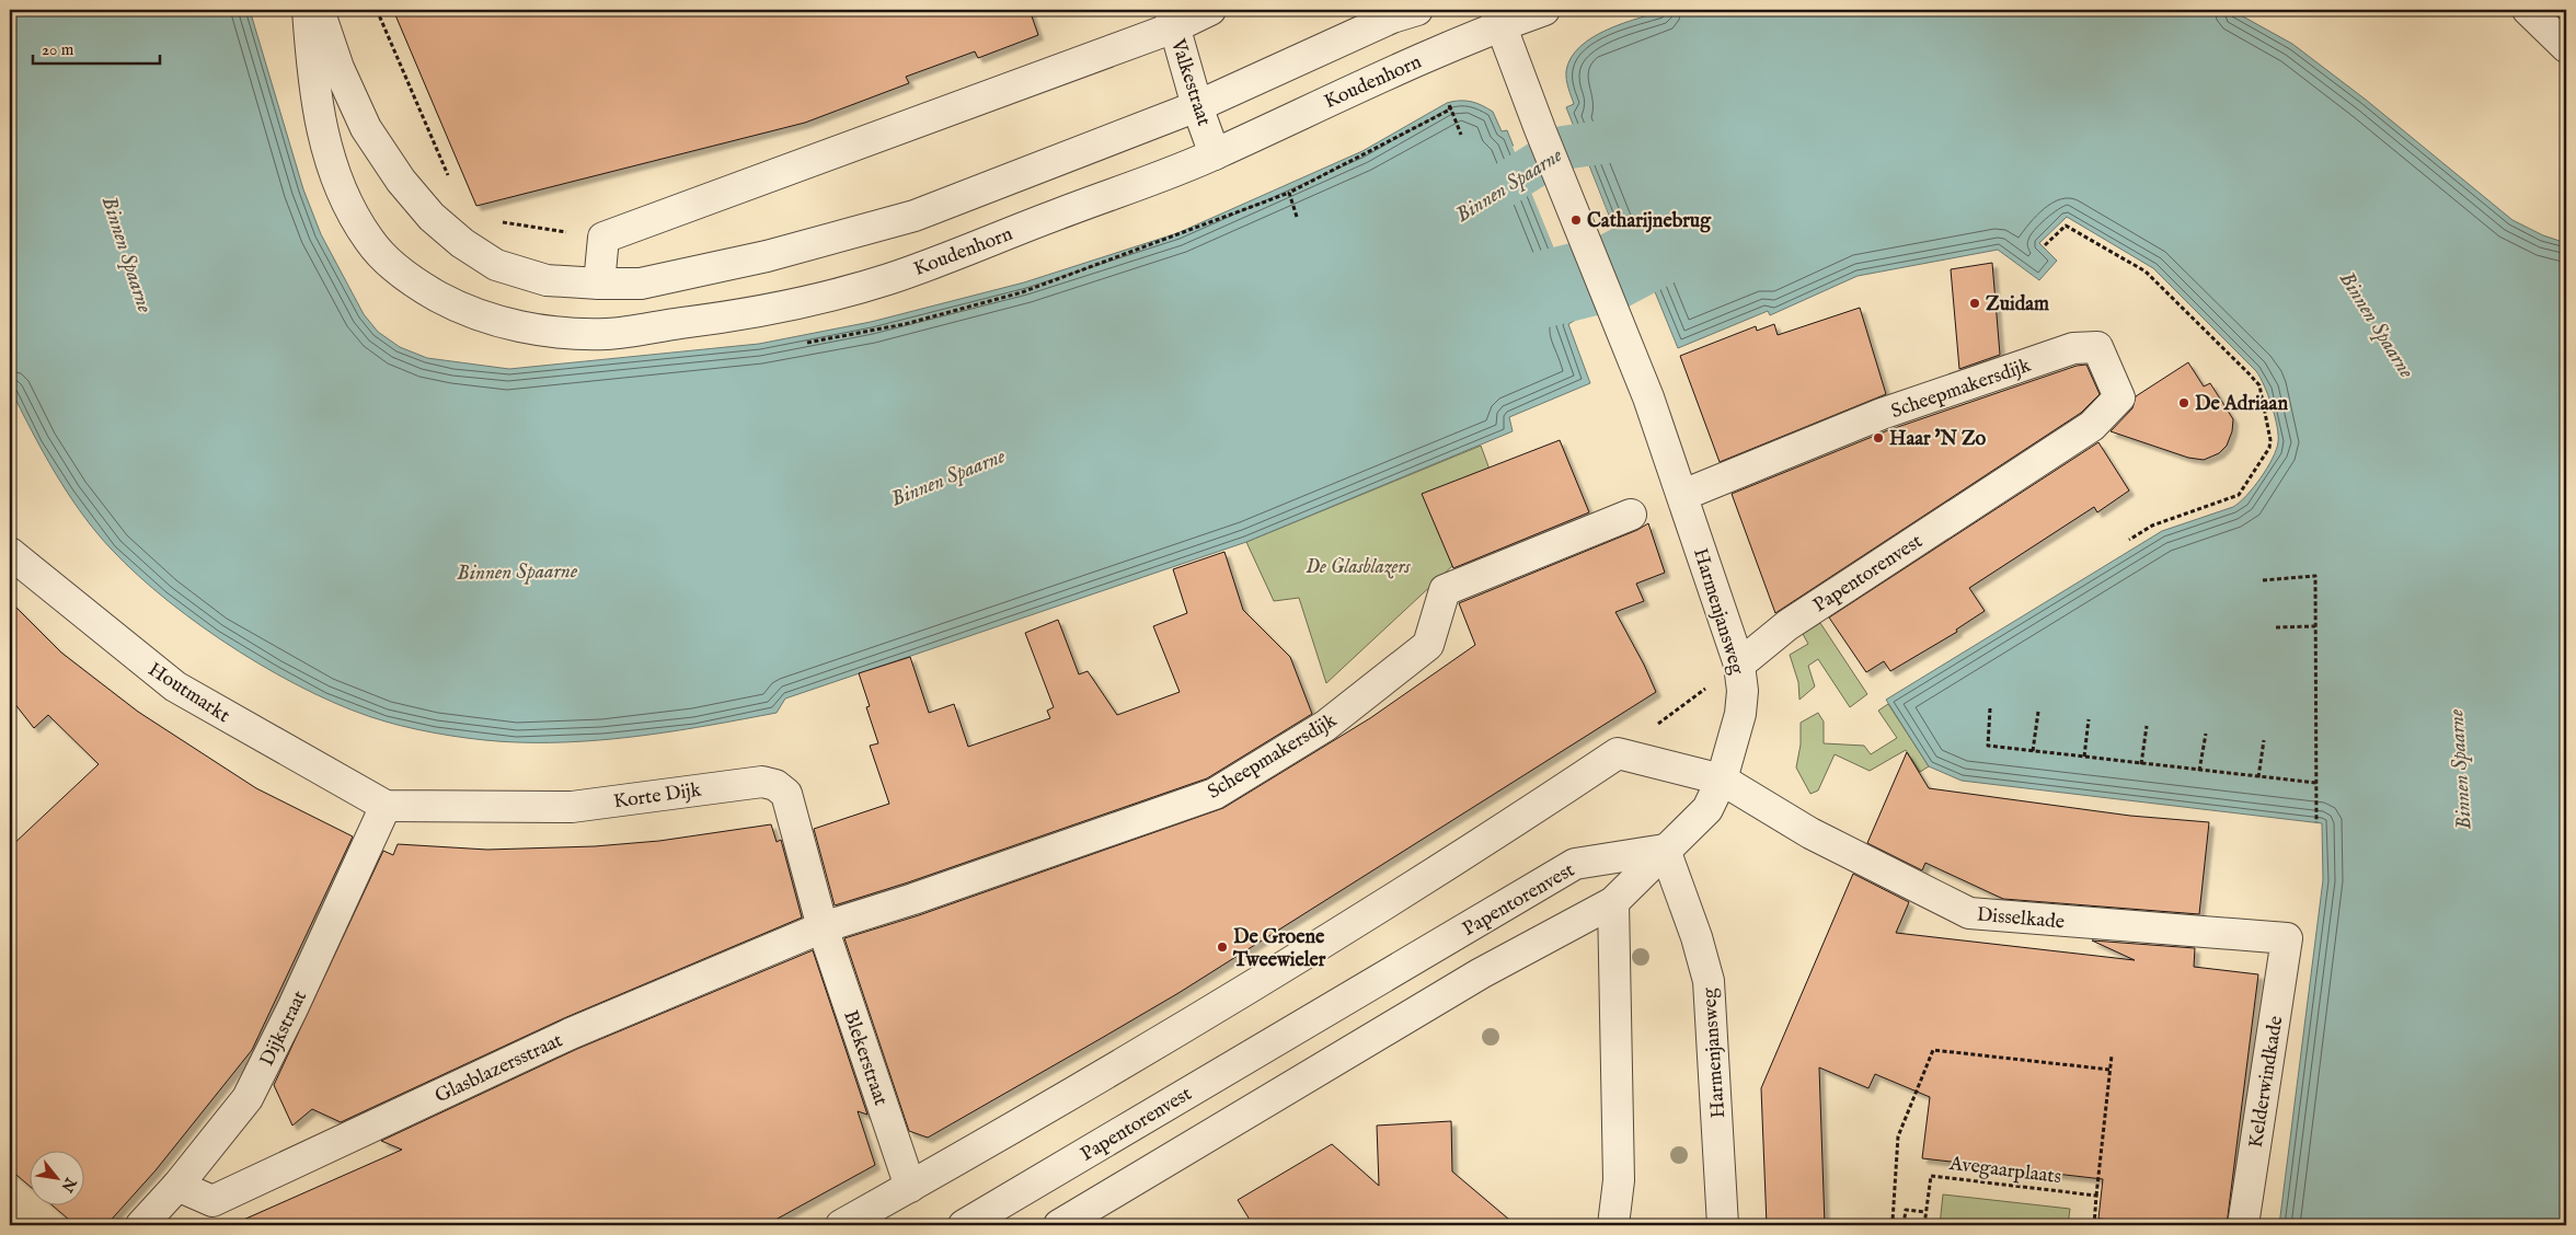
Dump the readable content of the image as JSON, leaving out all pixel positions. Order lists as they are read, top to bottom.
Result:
{
  "streets": {
    "street": [
      "Koudenhorn",
      "Valkestraat",
      "Scheepmakersdijk",
      "Papentorenvest",
      "Harmenjansweg",
      "Houtmarkt",
      "Korte Dijk",
      "Disselkade",
      "Dijkstraat",
      "Blekerstraat",
      "Glasblazersstraat",
      "Kelderwindkade"
    ],
    "path": ["Avegaarplaats"]
  },
  "crossings": [
    ["Koudenhorn", "Valkestraat"],
    ["Koudenhorn", "Harmenjansweg"],
    ["Scheepmakersdijk", "Papentorenvest"],
    ["Scheepmakersdijk", "Harmenjansweg"],
    ["Scheepmakersdijk", "Korte Dijk"],
    ["Scheepmakersdijk", "Blekerstraat"],
    ["Scheepmakersdijk", "Glasblazersstraat"],
    ["Papentorenvest", "Harmenjansweg"],
    ["Harmenjansweg", "Disselkade"],
    ["Houtmarkt", "Korte Dijk"],
    ["Houtmarkt", "Dijkstraat"],
    ["Korte Dijk", "Dijkstraat"],
    ["Korte Dijk", "Blekerstraat"],
    ["Korte Dijk", "Glasblazersstraat"],
    ["Disselkade", "Kelderwindkade"],
    ["Dijkstraat", "Glasblazersstraat"],
    ["Blekerstraat", "Glasblazersstraat"]
  ],
  "water": ["Binnen Spaarne"],
  "parks": ["De Glasblazers"],
  "places": [
    "Catharijnebrug",
    "Zuidam",
    "De Adriaan",
    "Haar 'N Zo",
    "De Groene Tweewieler"
  ],
  "scale_bar": "20 m",
  "north": "bottom right"
}
